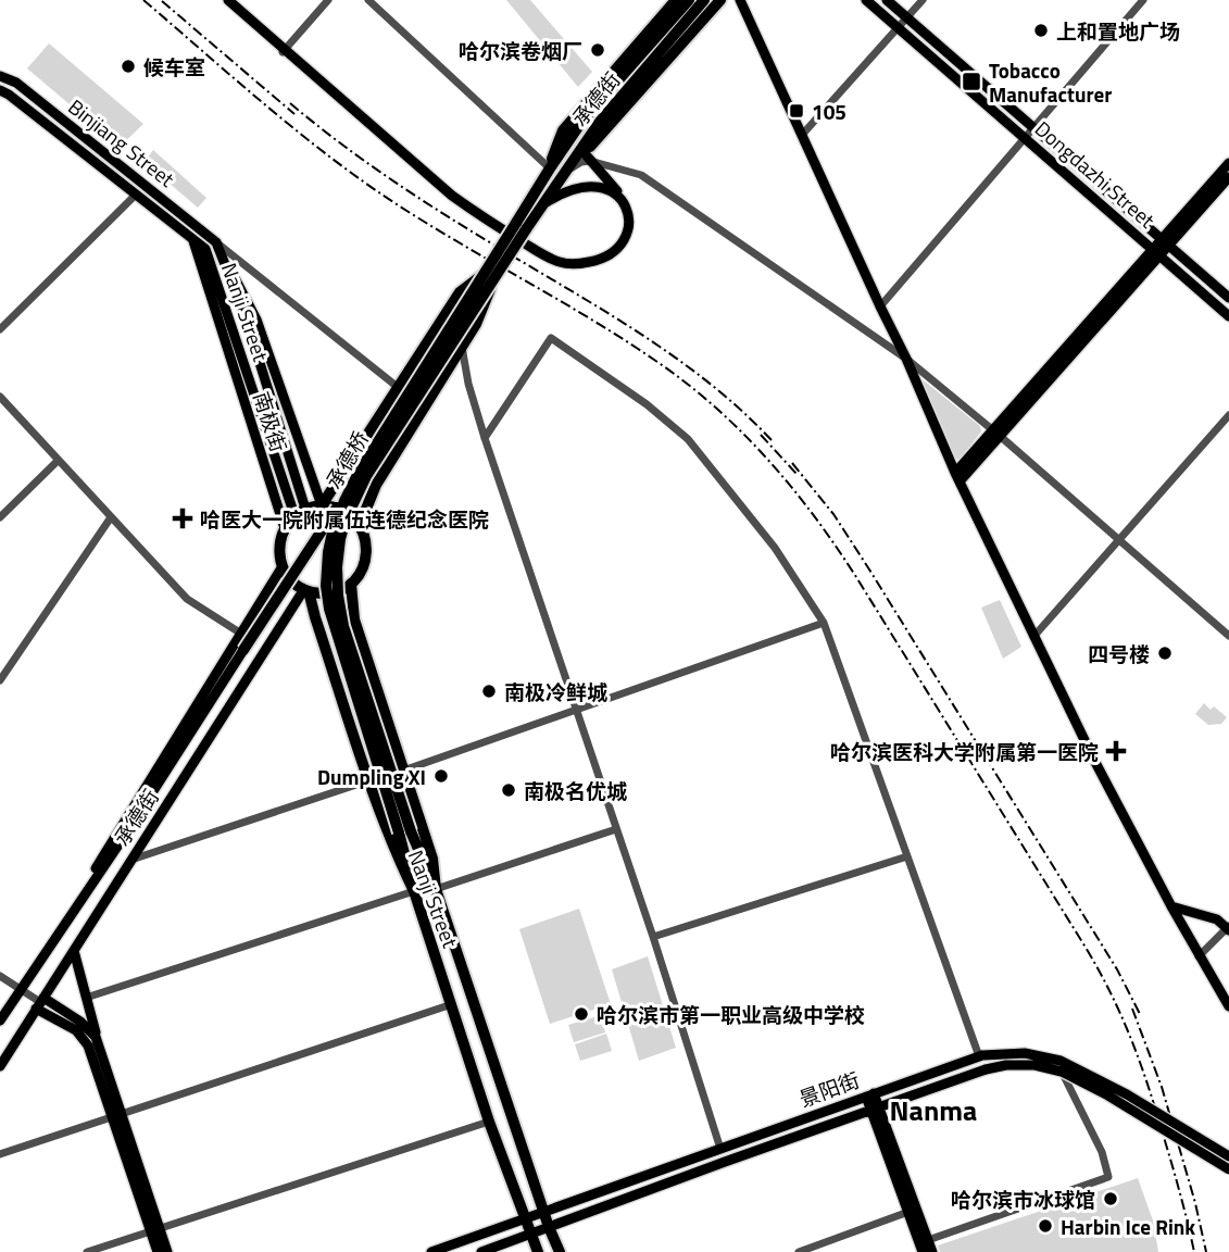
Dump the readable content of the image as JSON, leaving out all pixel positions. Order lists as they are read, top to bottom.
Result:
{
  "streets": {
    "highway": ["承德街", "Nanji Street", "承德桥"],
    "main road": [
      "Binjiang Street",
      "Dongdazhi Street",
      "南极街",
      "景阳街"
    ]
  },
  "crossings": [
    ["承德街", "Nanji Street"],
    ["承德街", "南极街"],
    ["承德街", "承德桥"],
    ["Binjiang Street", "南极街"],
    ["Nanji Street", "南极街"],
    ["Nanji Street", "景阳街"]
  ],
  "districts": ["Nanma"],
  "places": {
    "other": [
      "上和置地广场",
      "哈尔滨卷烟厂",
      "候车室",
      "四号楼",
      "南极冷鲜城",
      "Dumpling XI",
      "南极名优城",
      "哈尔滨市第一职业高级中学校",
      "哈尔滨市冰球馆",
      "Harbin Ice Rink"
    ],
    "transit": ["Tobacco Manufacturer", "105"],
    "health": ["哈医大一院附属伍连德纪念医院", "哈尔滨医科大学附属第一医院"]
  }
}
